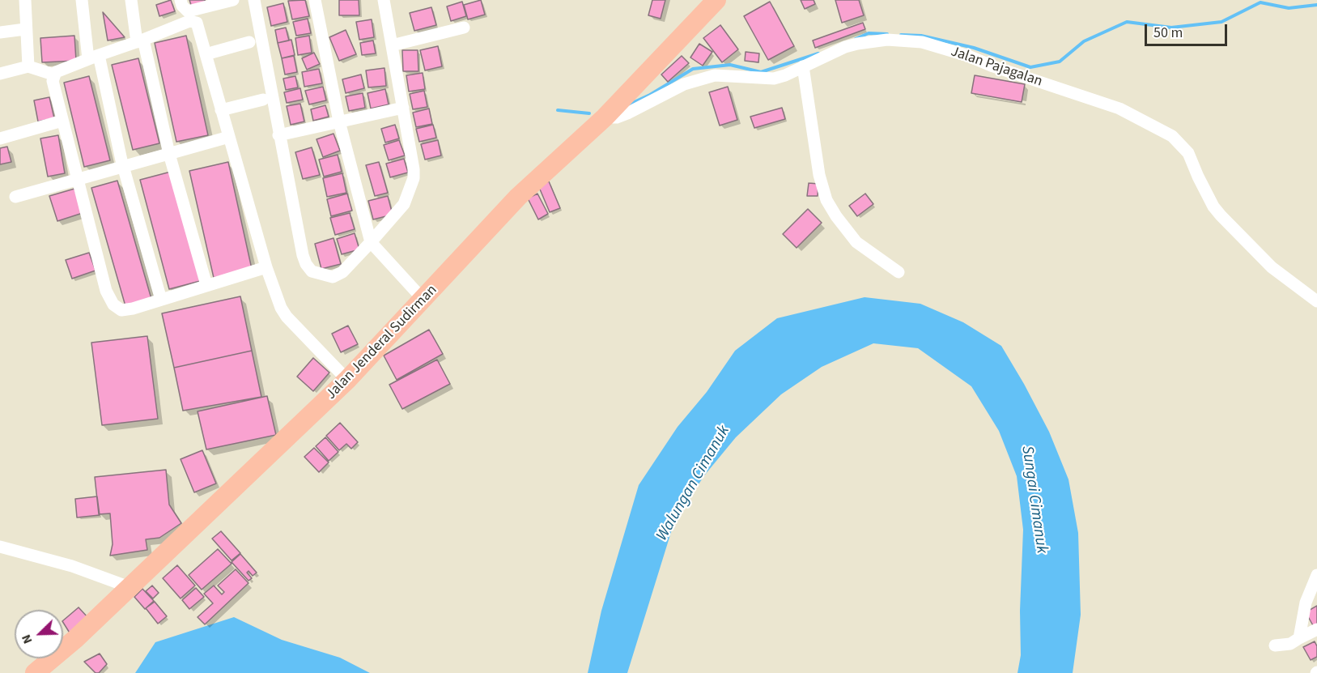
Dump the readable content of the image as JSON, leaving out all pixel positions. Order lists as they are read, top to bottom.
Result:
{
  "streets": {
    "main road": ["Jalan Jenderal Sudirman"],
    "street": ["Jalan Pajagalan"]
  },
  "crossings": [
    ["Jalan Pajagalan", "Jalan Jenderal Sudirman"]
  ],
  "water": ["Walungan Cimanuk", "Sungai Cimanuk"],
  "scale_bar": "50 m",
  "north": "bottom left"
}
